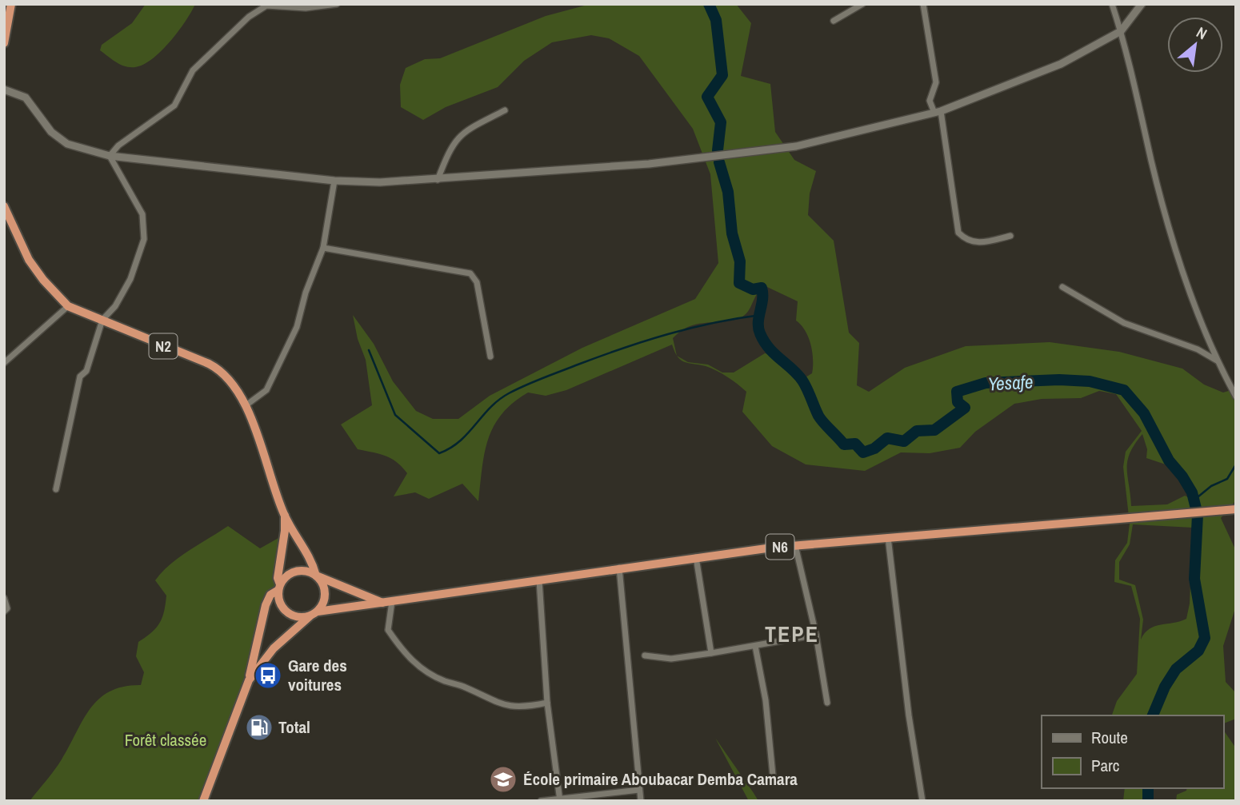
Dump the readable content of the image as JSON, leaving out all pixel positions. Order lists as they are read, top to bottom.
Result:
{
  "streets": {
    "highway": ["N2", "N6"]
  },
  "crossings": [
    ["N2", "N6"]
  ],
  "districts": ["TEPE"],
  "water": ["Yesafe"],
  "parks": ["Forêt classée"],
  "places": {
    "bus stop": ["Gare des voitures"],
    "fuel station": ["Total"],
    "school or university": ["École primaire Aboubacar Demba Camara"]
  },
  "legend": ["Route", "Parc"],
  "north": "top right"
}
